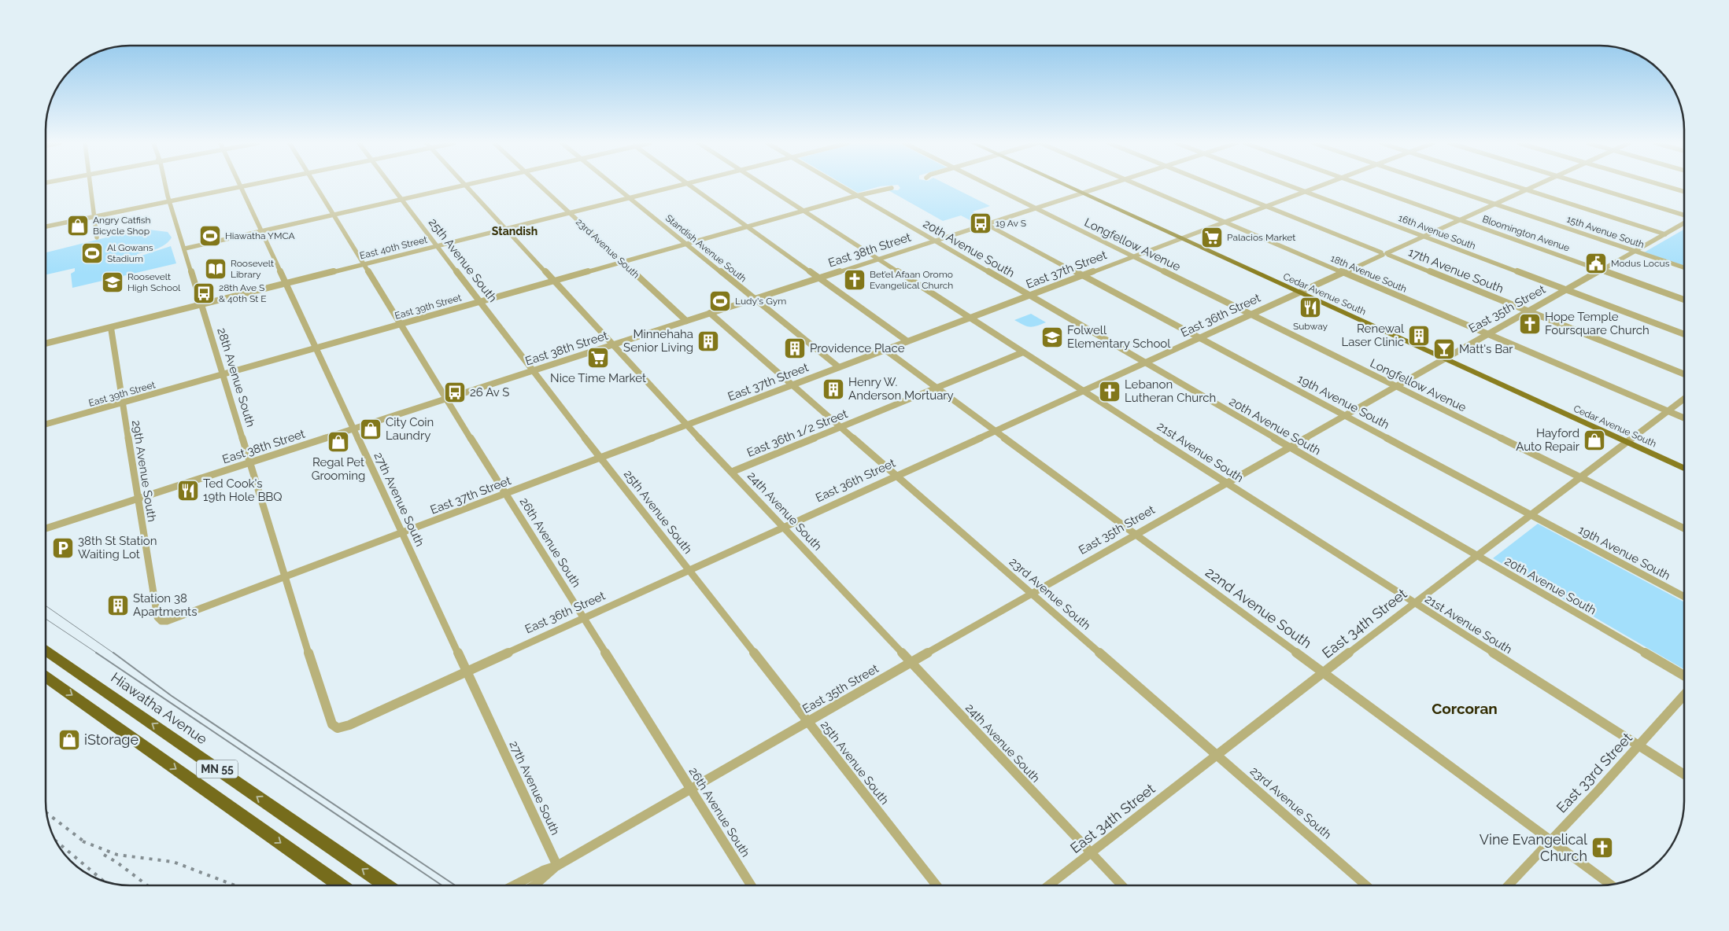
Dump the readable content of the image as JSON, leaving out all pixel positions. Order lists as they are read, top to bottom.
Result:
{
  "streets": {
    "highway": ["Hiawatha Avenue", "MN 55"],
    "main road": ["Cedar Avenue South"],
    "street": [
      "16th Avenue South",
      "15th Avenue South",
      "Bloomington Avenue",
      "Longfellow Avenue",
      "East 40th Street",
      "23rd Avenue South",
      "Standish Avenue South",
      "20th Avenue South",
      "East 38th Street",
      "25th Avenue South",
      "East 37th Street",
      "17th Avenue South",
      "18th Avenue South",
      "East 39th Street",
      "East 35th Street",
      "East 36th Street",
      "28th Avenue South",
      "19th Avenue South",
      "East 36th 1/2 Street",
      "21st Avenue South",
      "29th Avenue South",
      "27th Avenue South",
      "24th Avenue South",
      "26th Avenue South",
      "22nd Avenue South",
      "East 34th Street",
      "East 33rd Street"
    ]
  },
  "crossings": [
    ["16th Avenue South", "East 37th Street"],
    ["16th Avenue South", "East 35th Street"],
    ["16th Avenue South", "East 36th Street"],
    ["15th Avenue South", "East 35th Street"],
    ["15th Avenue South", "East 36th Street"],
    ["Bloomington Avenue", "East 35th Street"],
    ["Bloomington Avenue", "East 36th Street"],
    ["Longfellow Avenue", "East 38th Street"],
    ["Longfellow Avenue", "East 37th Street"],
    ["Longfellow Avenue", "East 35th Street"],
    ["Longfellow Avenue", "East 36th Street"],
    ["Longfellow Avenue", "East 34th Street"],
    ["East 40th Street", "23rd Avenue South"],
    ["East 40th Street", "Standish Avenue South"],
    ["East 40th Street", "25th Avenue South"],
    ["East 40th Street", "28th Avenue South"],
    ["East 40th Street", "29th Avenue South"],
    ["East 40th Street", "27th Avenue South"],
    ["East 40th Street", "24th Avenue South"],
    ["East 40th Street", "26th Avenue South"],
    ["23rd Avenue South", "East 38th Street"],
    ["23rd Avenue South", "East 37th Street"],
    ["23rd Avenue South", "East 39th Street"],
    ["23rd Avenue South", "East 35th Street"],
    ["23rd Avenue South", "East 36th Street"],
    ["23rd Avenue South", "East 36th 1/2 Street"],
    ["23rd Avenue South", "East 34th Street"],
    ["Standish Avenue South", "East 38th Street"],
    ["Standish Avenue South", "East 37th Street"],
    ["Standish Avenue South", "East 39th Street"],
    ["20th Avenue South", "East 38th Street"],
    ["20th Avenue South", "East 37th Street"],
    ["20th Avenue South", "East 39th Street"],
    ["20th Avenue South", "East 35th Street"],
    ["20th Avenue South", "East 36th Street"],
    ["20th Avenue South", "East 34th Street"],
    ["East 38th Street", "25th Avenue South"],
    ["East 38th Street", "Cedar Avenue South"],
    ["East 38th Street", "28th Avenue South"],
    ["East 38th Street", "19th Avenue South"],
    ["East 38th Street", "21st Avenue South"],
    ["East 38th Street", "29th Avenue South"],
    ["East 38th Street", "27th Avenue South"],
    ["East 38th Street", "24th Avenue South"],
    ["East 38th Street", "26th Avenue South"],
    ["25th Avenue South", "East 37th Street"],
    ["25th Avenue South", "East 39th Street"],
    ["25th Avenue South", "East 35th Street"],
    ["25th Avenue South", "East 36th Street"],
    ["East 37th Street", "17th Avenue South"],
    ["East 37th Street", "18th Avenue South"],
    ["East 37th Street", "Cedar Avenue South"],
    ["East 37th Street", "28th Avenue South"],
    ["East 37th Street", "19th Avenue South"],
    ["East 37th Street", "21st Avenue South"],
    ["East 37th Street", "29th Avenue South"],
    ["East 37th Street", "27th Avenue South"],
    ["East 37th Street", "24th Avenue South"],
    ["East 37th Street", "26th Avenue South"],
    ["East 37th Street", "22nd Avenue South"],
    ["17th Avenue South", "East 35th Street"],
    ["17th Avenue South", "East 36th Street"],
    ["18th Avenue South", "East 35th Street"],
    ["18th Avenue South", "East 36th Street"],
    ["18th Avenue South", "East 34th Street"],
    ["Cedar Avenue South", "East 35th Street"],
    ["Cedar Avenue South", "East 36th Street"],
    ["Cedar Avenue South", "East 34th Street"],
    ["East 39th Street", "28th Avenue South"],
    ["East 39th Street", "21st Avenue South"],
    ["East 39th Street", "29th Avenue South"],
    ["East 39th Street", "27th Avenue South"],
    ["East 39th Street", "24th Avenue South"],
    ["East 39th Street", "26th Avenue South"],
    ["East 35th Street", "19th Avenue South"],
    ["East 35th Street", "21st Avenue South"],
    ["East 35th Street", "27th Avenue South"],
    ["East 35th Street", "24th Avenue South"],
    ["East 35th Street", "26th Avenue South"],
    ["East 35th Street", "22nd Avenue South"],
    ["East 36th Street", "28th Avenue South"],
    ["East 36th Street", "19th Avenue South"],
    ["East 36th Street", "21st Avenue South"],
    ["East 36th Street", "27th Avenue South"],
    ["East 36th Street", "24th Avenue South"],
    ["East 36th Street", "26th Avenue South"],
    ["East 36th Street", "22nd Avenue South"],
    ["19th Avenue South", "East 34th Street"],
    ["East 36th 1/2 Street", "21st Avenue South"],
    ["East 36th 1/2 Street", "24th Avenue South"],
    ["East 36th 1/2 Street", "22nd Avenue South"],
    ["21st Avenue South", "East 34th Street"],
    ["21st Avenue South", "East 33rd Street"],
    ["24th Avenue South", "East 34th Street"],
    ["22nd Avenue South", "East 34th Street"],
    ["22nd Avenue South", "East 33rd Street"]
  ],
  "districts": ["Standish", "Corcoran"],
  "places": {
    "bus stop": ["19 Av S", "28th Ave S & 40th St E", "26 Av S"],
    "shop": [
      "Angry Catfish Bicycle Shop",
      "City Coin Laundry",
      "Hayford Auto Repair",
      "Regal Pet Grooming",
      "iStorage"
    ],
    "sports": ["Hiawatha YMCA", "Al Gowans Stadium", "Ludy's Gym"],
    "supermarket": ["Palacios Market", "Nice Time Market"],
    "public building": ["Modus Locus"],
    "library": ["Roosevelt Library"],
    "church": [
      "Bet’el Afaan Oromo Evangelical Church",
      "Hope Temple Foursquare Church",
      "Lebanon Lutheran Church",
      "Vine Evangelical Church"
    ],
    "school or university": ["Roosevelt High School", "Folwell Elementary School"],
    "restaurant": ["Subway", "Ted Cook's 19th Hole BBQ"],
    "building": [
      "Renewal Laser Clinic",
      "Minnehaha Senior Living",
      "Providence Place",
      "Henry W. Anderson Mortuary",
      "Station 38 Apartments"
    ],
    "bar": ["Matt's Bar"],
    "parking": ["38th St Station Waiting Lot"]
  }
}
